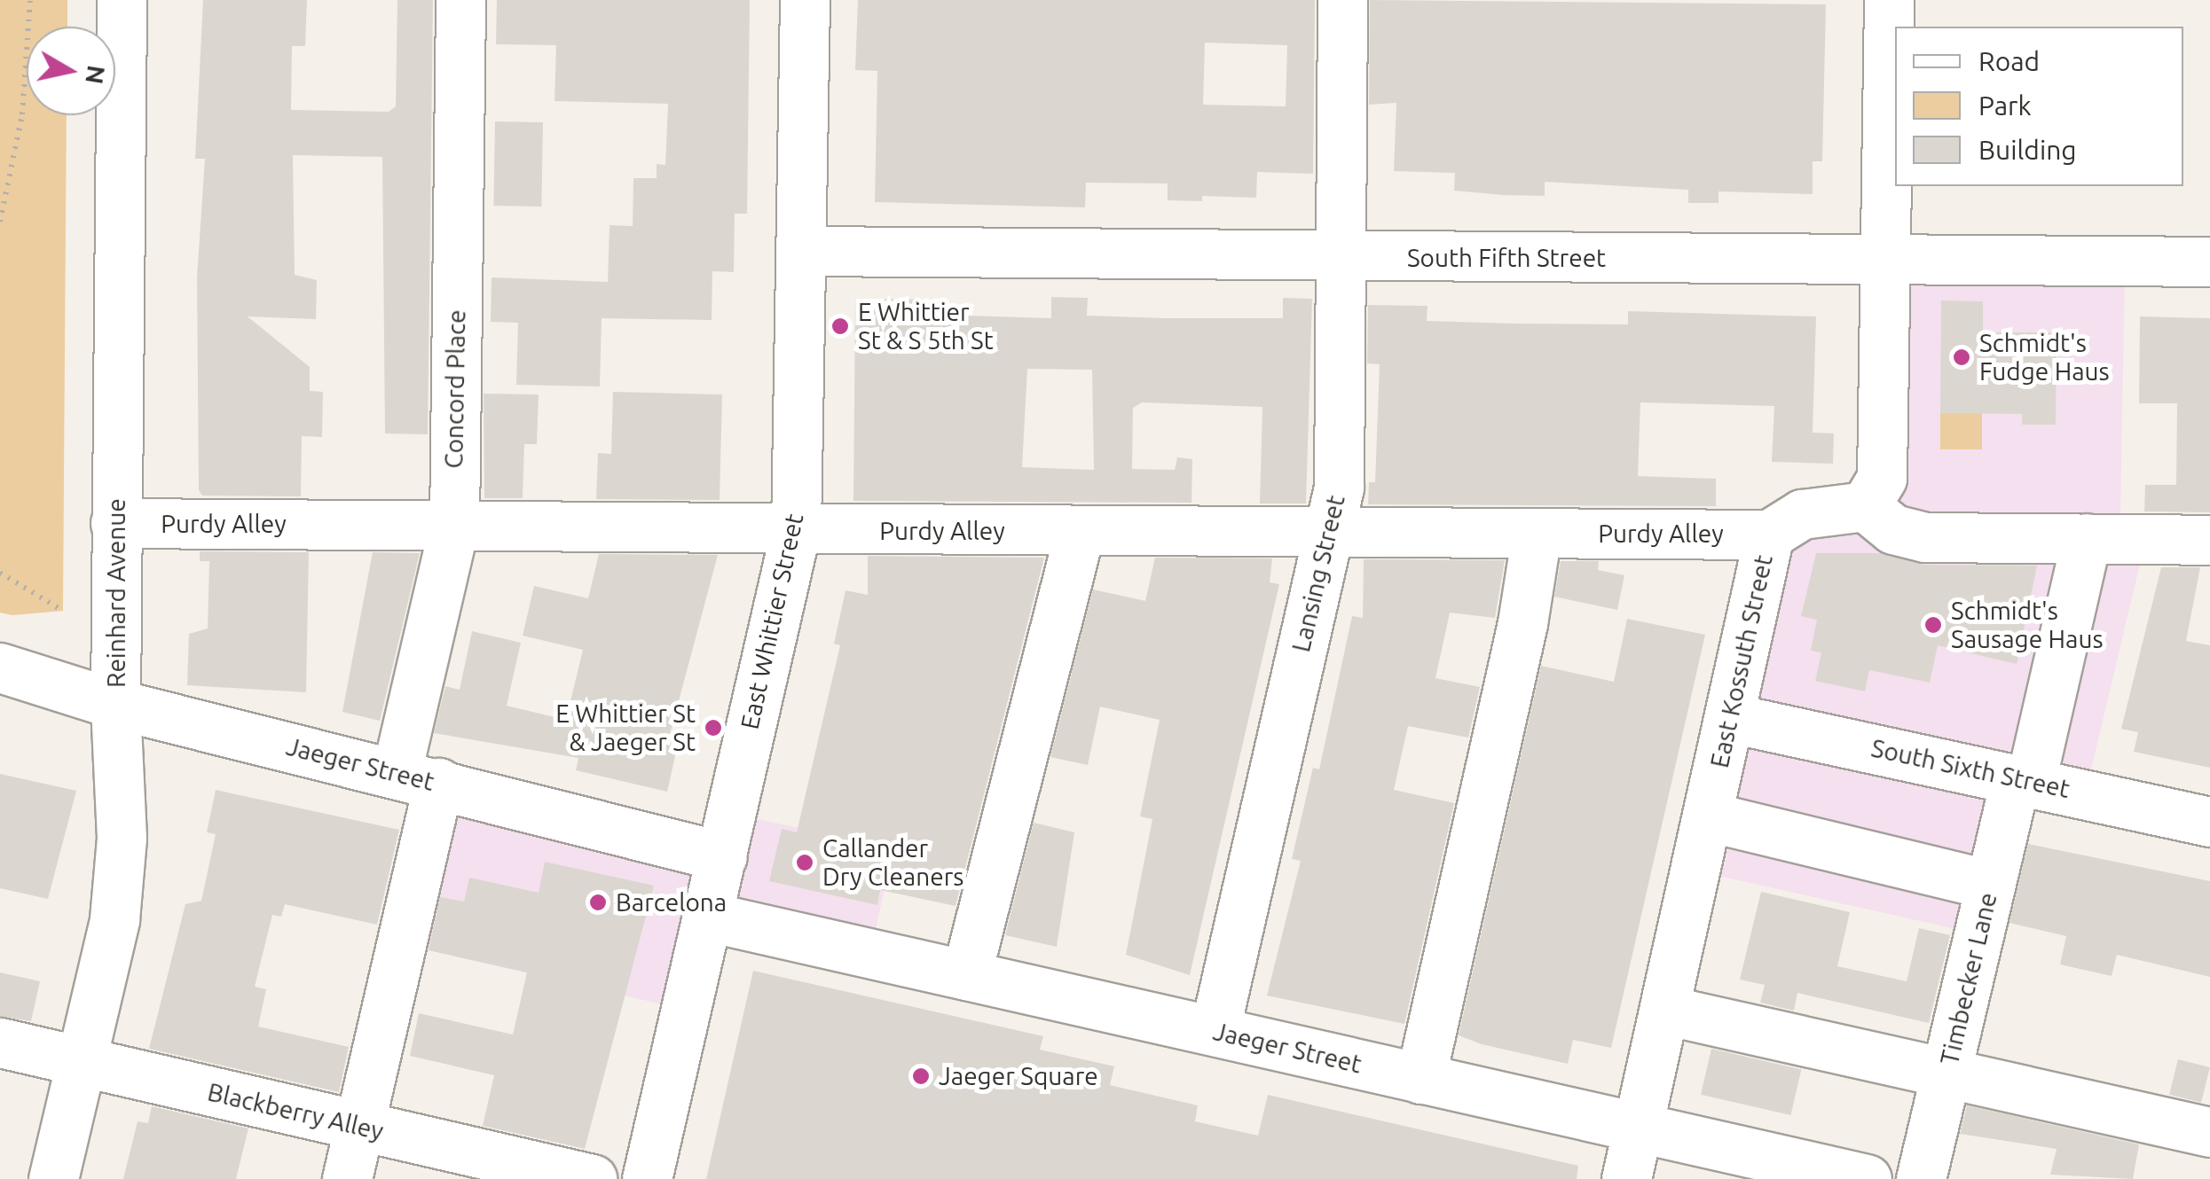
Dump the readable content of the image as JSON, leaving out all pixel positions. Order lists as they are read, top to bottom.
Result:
{
  "streets": {
    "street": [
      "South Fifth Street",
      "Concord Place",
      "Purdy Alley",
      "Lansing Street",
      "Reinhard Avenue",
      "East Whittier Street",
      "East Kossuth Street",
      "Jaeger Street",
      "South Sixth Street",
      "Timbecker Lane",
      "Blackberry Alley"
    ]
  },
  "crossings": [
    ["South Fifth Street", "Lansing Street"],
    ["South Fifth Street", "East Whittier Street"],
    ["Concord Place", "Purdy Alley"],
    ["Concord Place", "Jaeger Street"],
    ["Concord Place", "Blackberry Alley"],
    ["Purdy Alley", "Lansing Street"],
    ["Purdy Alley", "Reinhard Avenue"],
    ["Purdy Alley", "East Whittier Street"],
    ["Purdy Alley", "East Kossuth Street"],
    ["Lansing Street", "Jaeger Street"],
    ["Reinhard Avenue", "Jaeger Street"],
    ["Reinhard Avenue", "Blackberry Alley"],
    ["East Whittier Street", "Jaeger Street"],
    ["East Kossuth Street", "Jaeger Street"],
    ["East Kossuth Street", "South Sixth Street"],
    ["South Sixth Street", "Timbecker Lane"]
  ],
  "places": [
    "E Whittier St & S 5th St",
    "Schmidt's Fudge Haus",
    "Schmidt's Sausage Haus",
    "E Whittier St & Jaeger St",
    "Callander Dry Cleaners",
    "Barcelona",
    "Jaeger Square"
  ],
  "legend": ["Road", "Park", "Building"],
  "north": "right"
}
